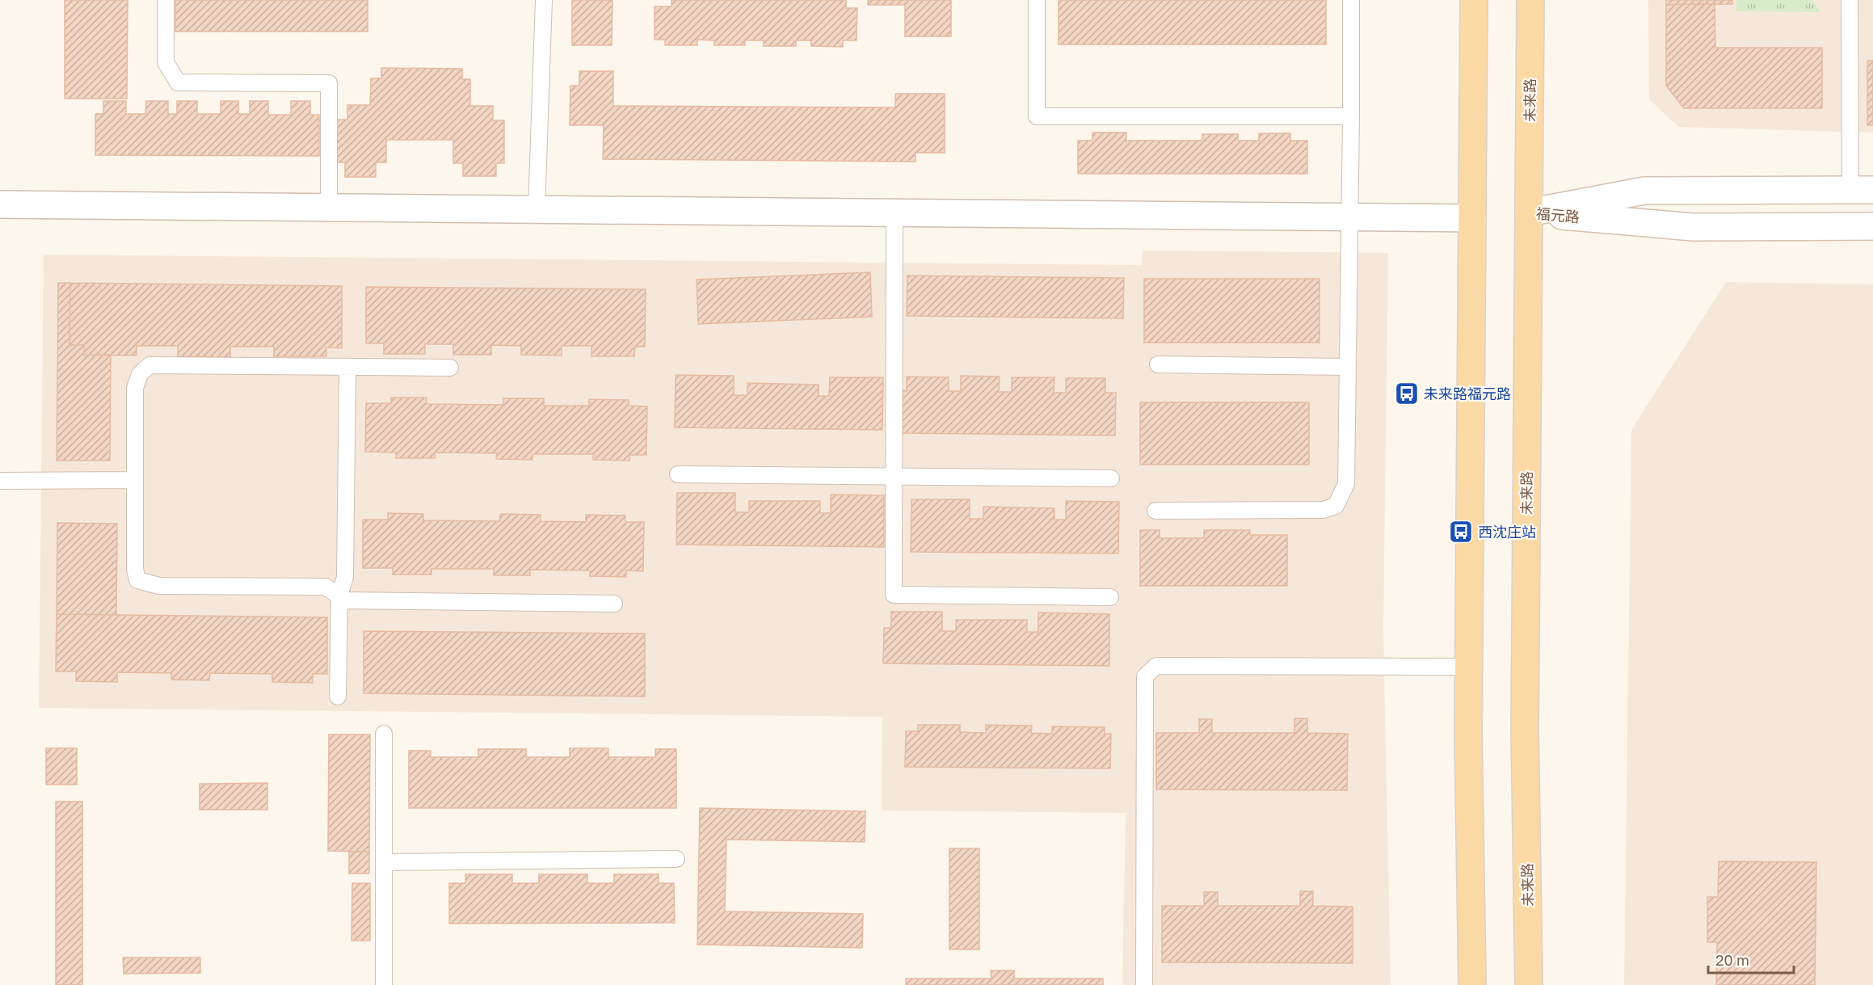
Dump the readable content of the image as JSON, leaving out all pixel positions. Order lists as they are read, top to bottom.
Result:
{
  "streets": {
    "main road": ["未来路"],
    "street": ["福元路"]
  },
  "crossings": [
    ["未来路", "福元路"]
  ],
  "places": {
    "bus stop": ["未来路福元路", "西沈庄站"]
  },
  "scale_bar": "20 m"
}
